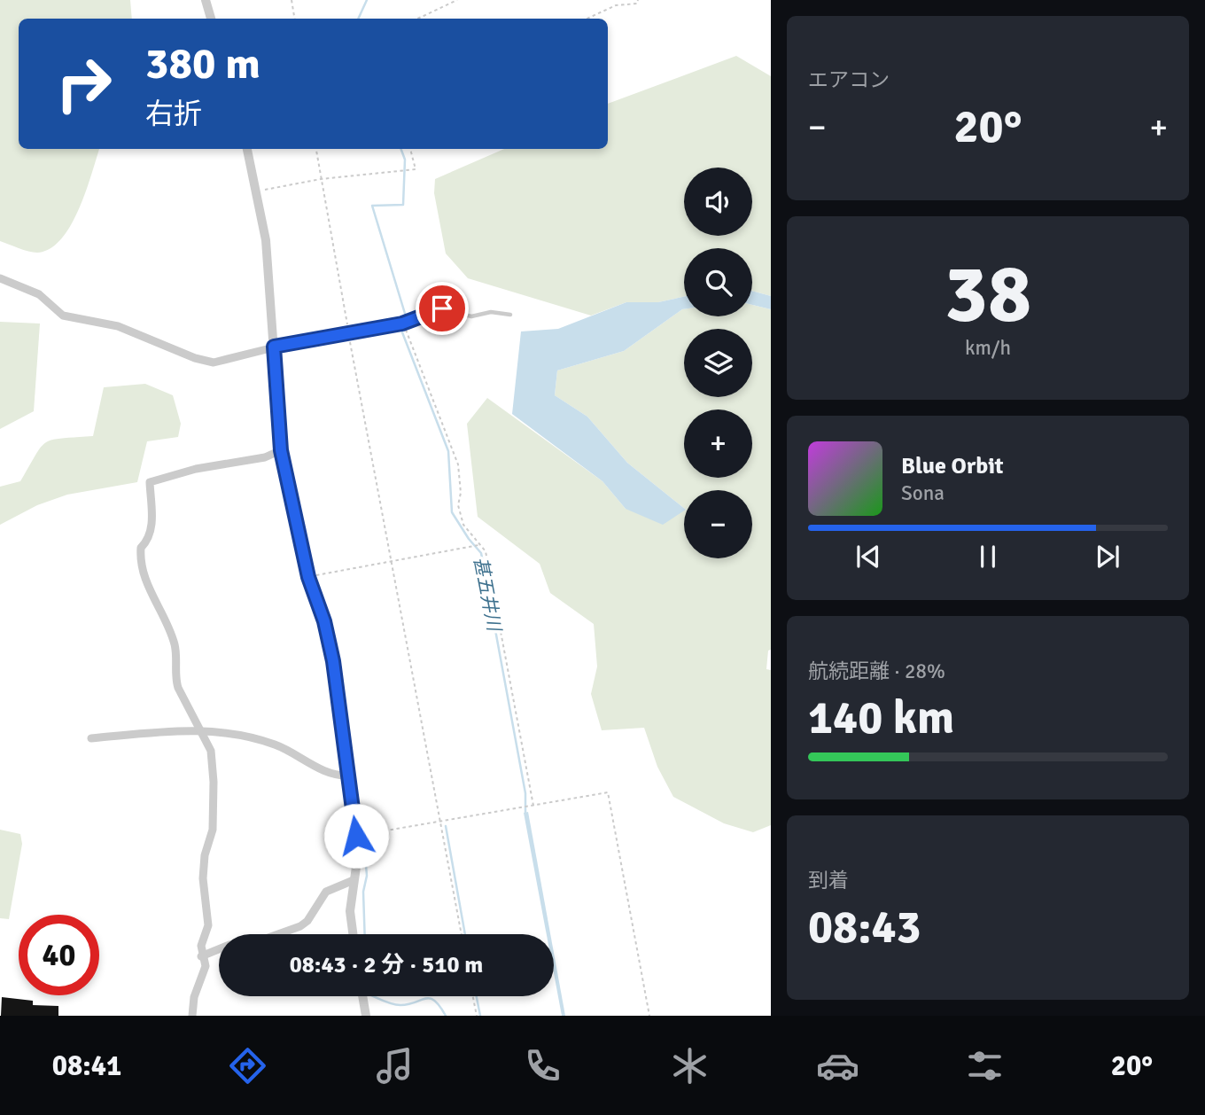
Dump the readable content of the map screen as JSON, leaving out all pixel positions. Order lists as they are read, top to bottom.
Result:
{
  "water": ["甚五井川"],
  "page": {
    "tile": [
      "エアコン",
      ["38", "km/h"],
      ["航続距離 · 28%", "140 km"],
      ["到着", "08:43"]
    ],
    "turn": ["380 m", "右折"],
    "heat": ["−", "20°", "+"],
    "map_buttons": ["+", "−"],
    "song": ["Blue Orbit", "Sona"],
    "limit": "40",
    "trip": "08:43 · 2 分 · 510 m",
    "tabs": ["08:41", "20°"]
  }
}
